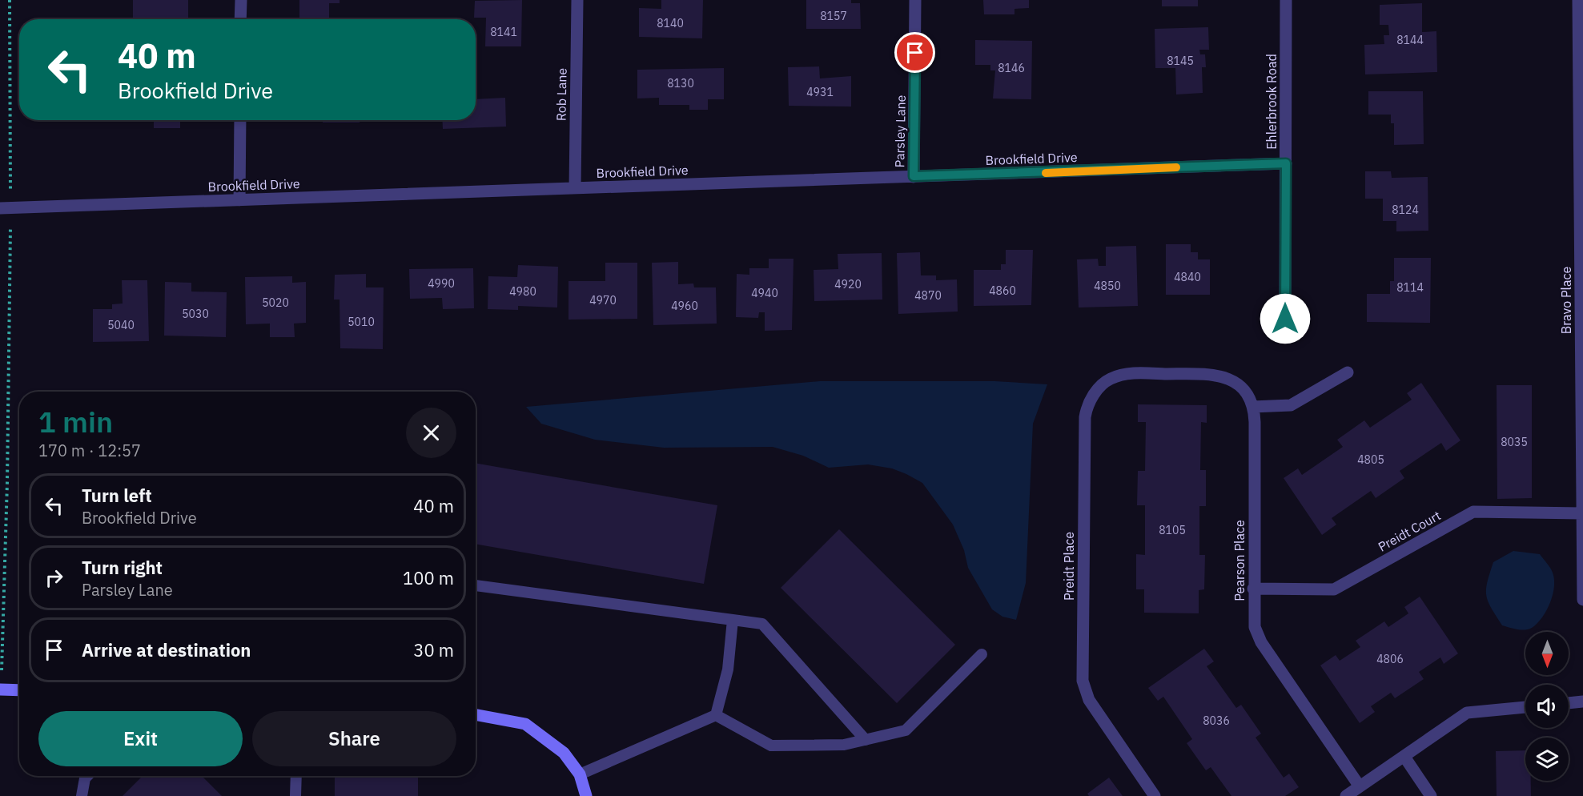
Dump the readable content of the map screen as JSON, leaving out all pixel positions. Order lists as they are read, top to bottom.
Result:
{
  "streets": {
    "street": [
      "Rob Lane",
      "Ehlerbrook Road",
      "Parsley Lane",
      "Brookfield Drive",
      "Bravo Place",
      "Preidt Court",
      "Pearson Place",
      "Preidt Place"
    ]
  },
  "crossings": [
    ["Rob Lane", "Brookfield Drive"],
    ["Ehlerbrook Road", "Brookfield Drive"],
    ["Parsley Lane", "Brookfield Drive"],
    ["Bravo Place", "Preidt Court"],
    ["Preidt Court", "Pearson Place"],
    ["Pearson Place", "Preidt Place"]
  ],
  "house_numbers": [
    "8157",
    "8140",
    "8141",
    "8144",
    "8145",
    "8146",
    "8130",
    "4931",
    "8124",
    "4840",
    "4990",
    "4920",
    "4850",
    "8114",
    "4860",
    "4980",
    "4940",
    "4870",
    "4970",
    "5020",
    "4960",
    "5030",
    "5010",
    "5040",
    "8035",
    "4805",
    "8105",
    "4806",
    "8036"
  ],
  "north": "bottom",
  "page": {
    "turn": ["40 m", "Brookfield Drive"],
    "heading": ["1 min", "170 m · 12:57"],
    "list": [
      {
        "name": "Turn left",
        "note": "Brookfield Drive",
        "value": "40 m"
      },
      {
        "name": "Turn right",
        "note": "Parsley Lane",
        "value": "100 m"
      },
      {
        "name": "Arrive at destination",
        "value": "30 m"
      }
    ],
    "buttons": ["Exit", "Share"]
  }
}
